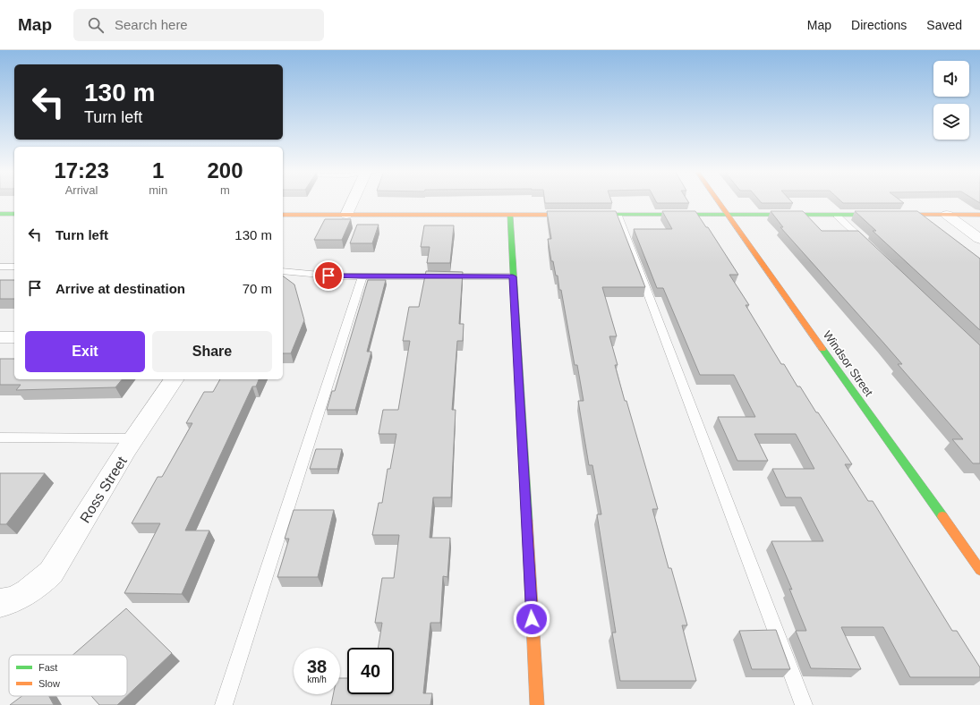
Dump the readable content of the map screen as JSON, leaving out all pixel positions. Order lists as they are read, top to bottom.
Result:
{
  "streets": {
    "street": ["Windsor Street", "Ross Street"]
  },
  "legend": ["Fast", "Slow"],
  "page": {
    "header": "Map",
    "search": "Search here",
    "nav": ["Map", "Directions", "Saved"],
    "turn": ["130 m", "Turn left"],
    "eta": [
      "17:23",
      "Arrival",
      "1",
      "min",
      "200",
      "m"
    ],
    "list": [
      {
        "name": "Turn left",
        "value": "130 m"
      },
      {
        "name": "Arrive at destination",
        "value": "70 m"
      }
    ],
    "buttons": ["Exit", "Share"],
    "speed": "38 km/h",
    "limit": "40"
  }
}
